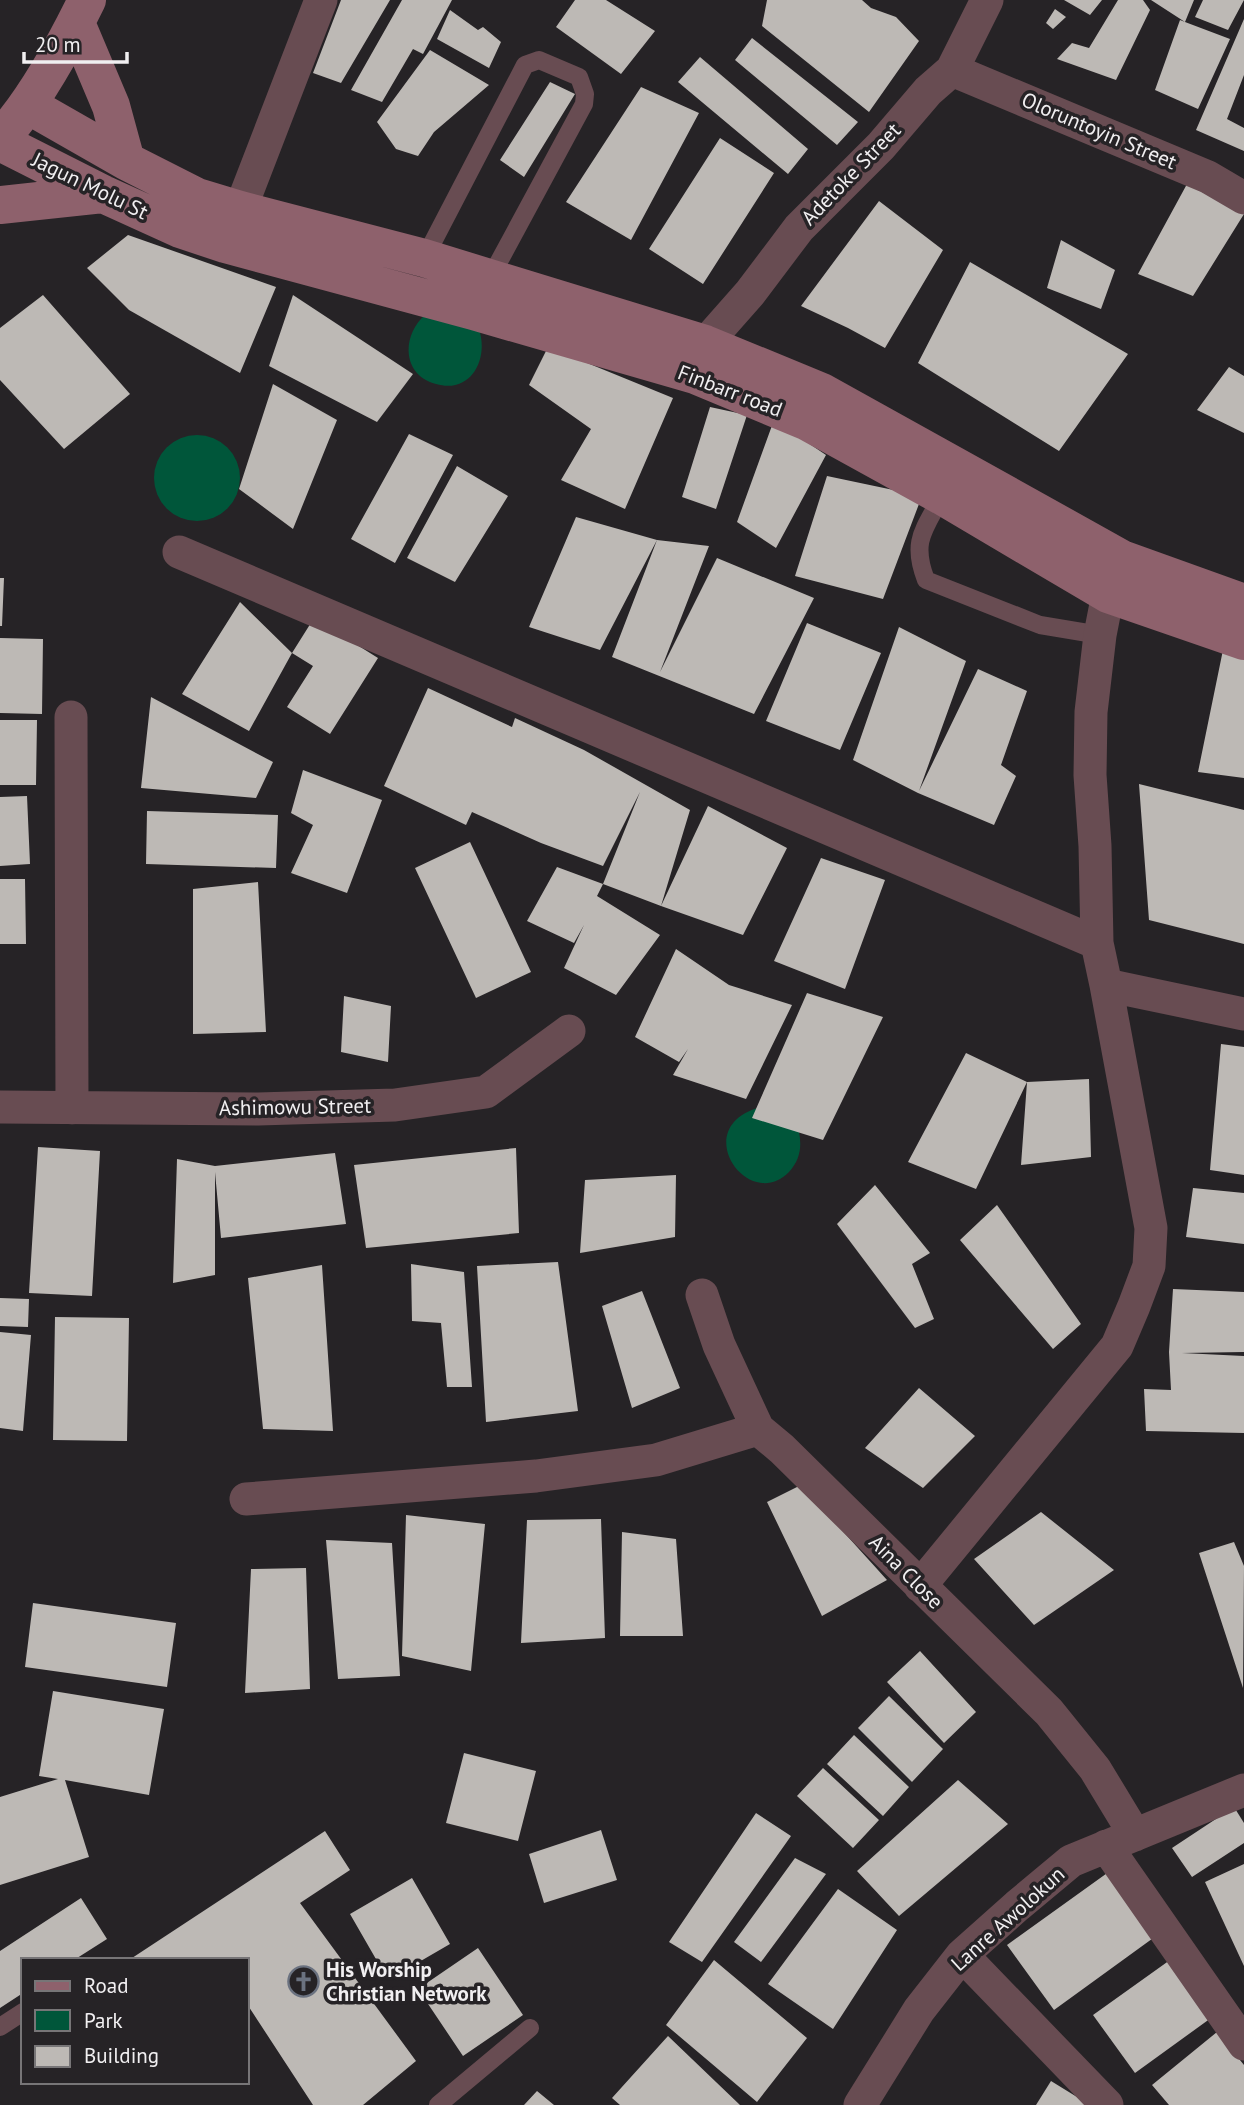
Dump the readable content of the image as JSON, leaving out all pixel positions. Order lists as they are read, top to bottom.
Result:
{
  "streets": {
    "main road": ["Jagun Molu St", "Finbarr road"],
    "street": [
      "Oloruntoyin Street",
      "Adetoke Street",
      "Ashimowu Street",
      "Aina Close",
      "Lanre Awolokun"
    ]
  },
  "crossings": [
    ["Oloruntoyin Street", "Adetoke Street"],
    ["Adetoke Street", "Finbarr road"],
    ["Jagun Molu St", "Finbarr road"],
    ["Aina Close", "Lanre Awolokun"]
  ],
  "places": {
    "church": ["His Worship Christian Network"]
  },
  "legend": ["Road", "Park", "Building"],
  "scale_bar": "20 m"
}
